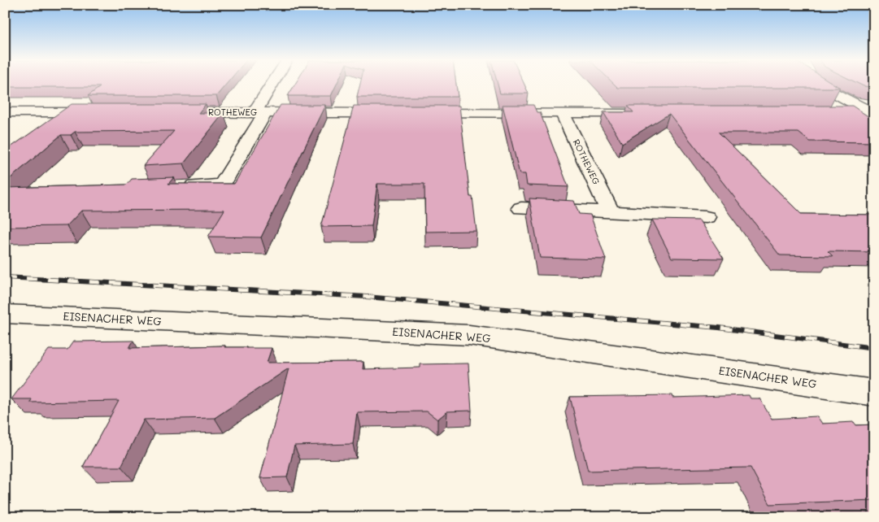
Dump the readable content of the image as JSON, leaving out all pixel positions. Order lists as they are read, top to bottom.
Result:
{
  "streets": {
    "street": ["ROTHEWEG", "EISENACHER WEG"]
  }
}
